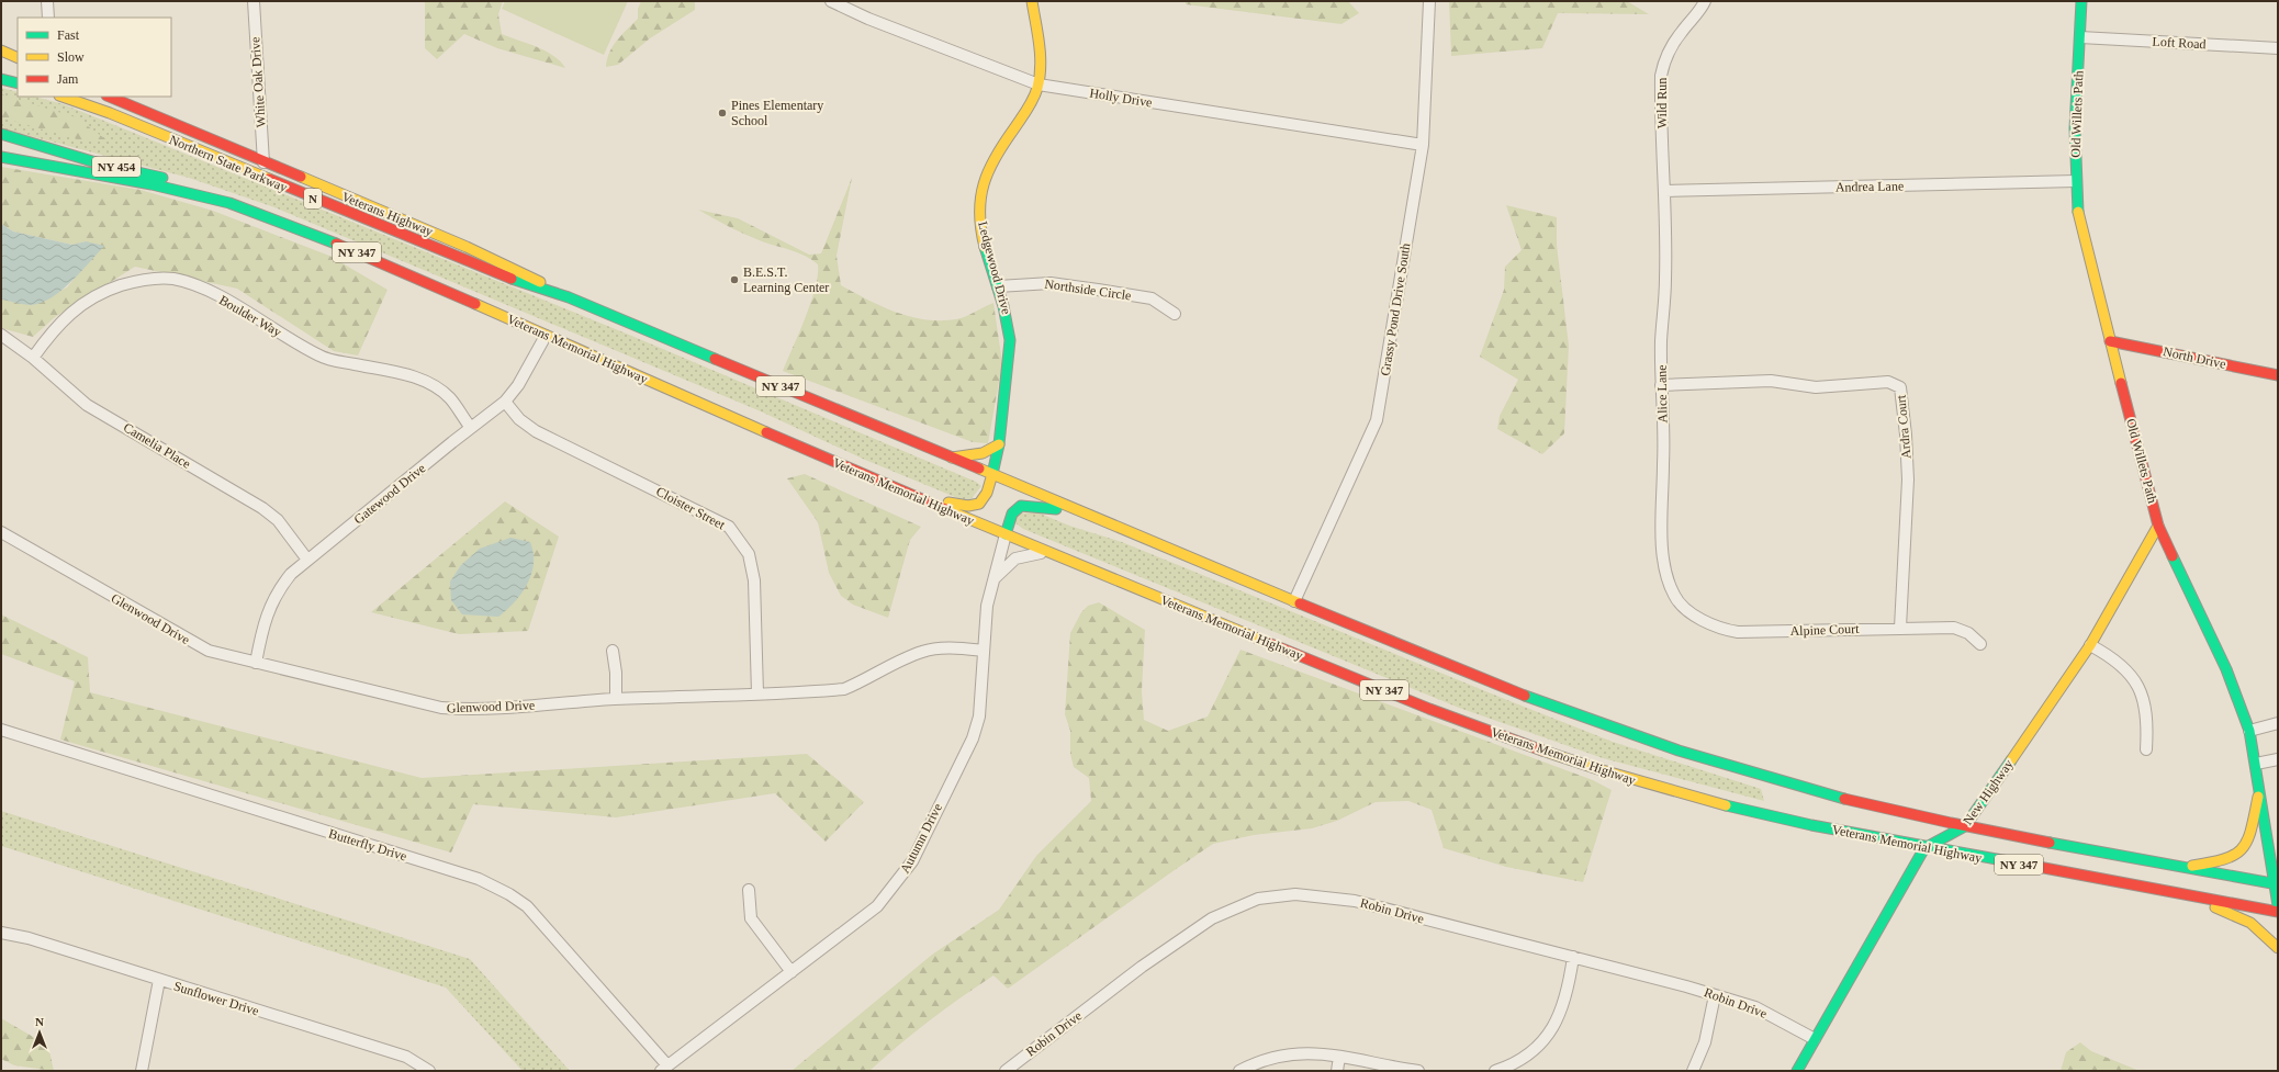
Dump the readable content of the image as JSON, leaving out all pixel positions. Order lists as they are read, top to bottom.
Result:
{
  "streets": {
    "main road": [
      "Old Willets Path",
      "Northern State Parkway",
      "NY 454",
      "N",
      "Veterans Highway",
      "NY 347",
      "Ledgewood Drive",
      "Veterans Memorial Highway",
      "North Drive",
      "New Highway"
    ],
    "street": [
      "Loft Road",
      "White Oak Drive",
      "Holly Drive",
      "Wild Run",
      "Andrea Lane",
      "Northside Circle",
      "Grassy Pond Drive South",
      "Boulder Way",
      "Alice Lane",
      "Ardra Court",
      "Camelia Place",
      "Gatewood Drive",
      "Cloister Street",
      "Glenwood Drive",
      "Alpine Court",
      "Autumn Drive",
      "Butterfly Drive",
      "Robin Drive",
      "Sunflower Drive"
    ]
  },
  "crossings": [
    ["Loft Road", "Old Willets Path"],
    ["White Oak Drive", "Veterans Highway"],
    ["Holly Drive", "Ledgewood Drive"],
    ["Holly Drive", "Grassy Pond Drive South"],
    ["Wild Run", "Andrea Lane"],
    ["Wild Run", "Alice Lane"],
    ["Old Willets Path", "Andrea Lane"],
    ["Old Willets Path", "NY 347"],
    ["Old Willets Path", "North Drive"],
    ["Old Willets Path", "New Highway"],
    ["Northern State Parkway", "Veterans Highway"],
    ["Northern State Parkway", "NY 347"],
    ["NY 454", "Veterans Memorial Highway"],
    ["Andrea Lane", "Alice Lane"],
    ["Veterans Highway", "NY 347"],
    ["NY 347", "Ledgewood Drive"],
    ["NY 347", "Grassy Pond Drive South"],
    ["NY 347", "New Highway"],
    ["Ledgewood Drive", "Northside Circle"],
    ["Ledgewood Drive", "Veterans Memorial Highway"],
    ["Boulder Way", "Camelia Place"],
    ["Boulder Way", "Gatewood Drive"],
    ["Veterans Memorial Highway", "Gatewood Drive"],
    ["Veterans Memorial Highway", "New Highway"],
    ["Veterans Memorial Highway", "Autumn Drive"],
    ["Alice Lane", "Ardra Court"],
    ["Alice Lane", "Alpine Court"],
    ["Ardra Court", "Alpine Court"],
    ["Camelia Place", "Gatewood Drive"],
    ["Gatewood Drive", "Cloister Street"],
    ["Gatewood Drive", "Glenwood Drive"],
    ["Cloister Street", "Glenwood Drive"],
    ["Glenwood Drive", "Autumn Drive"],
    ["Autumn Drive", "Butterfly Drive"]
  ],
  "places": ["Pines Elementary School", "B.E.S.T. Learning Center"],
  "legend": ["Fast", "Slow", "Jam"],
  "north": "top"
}
